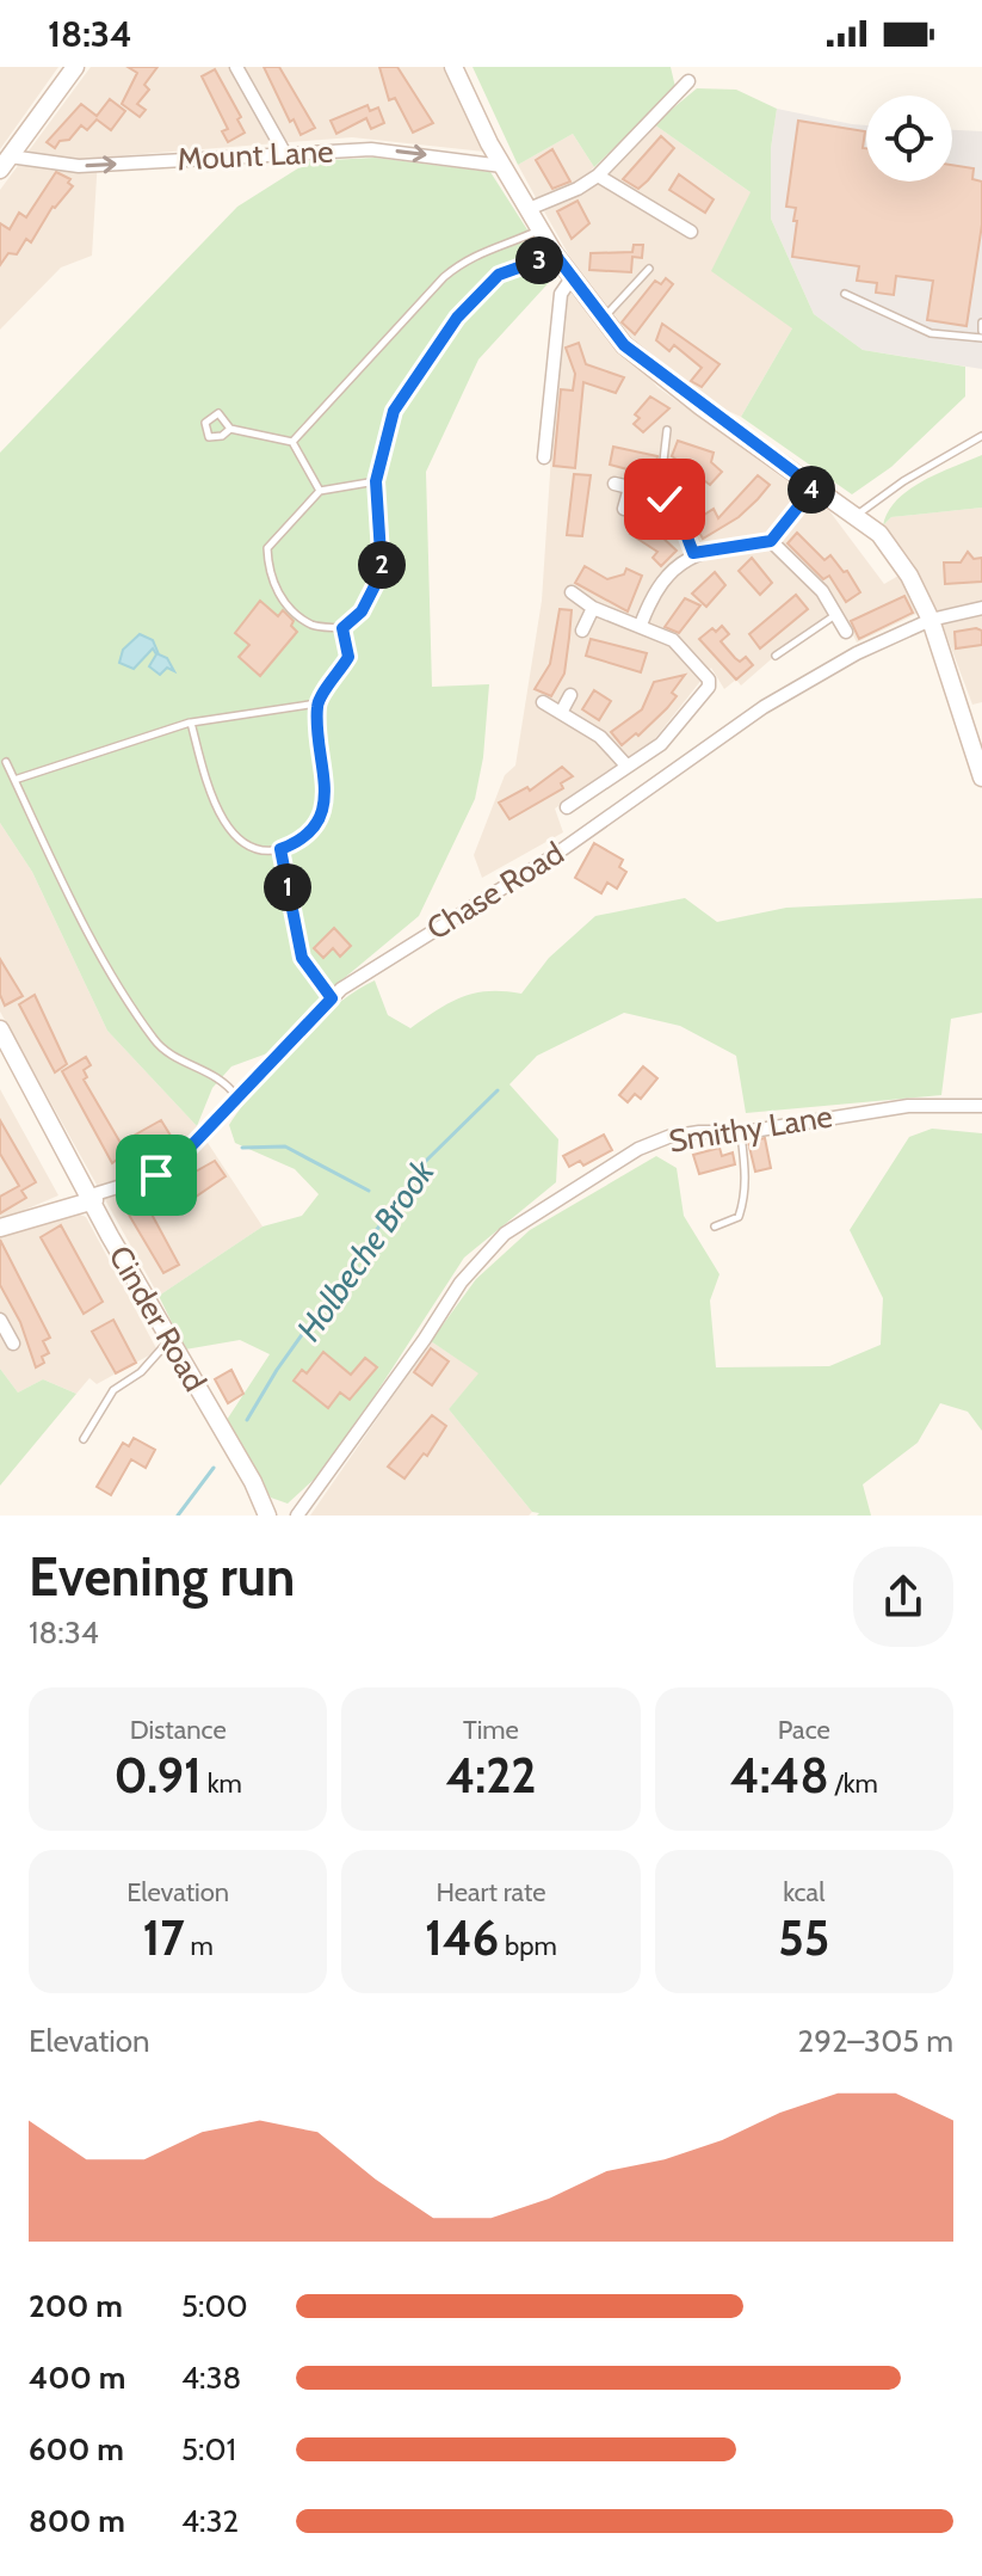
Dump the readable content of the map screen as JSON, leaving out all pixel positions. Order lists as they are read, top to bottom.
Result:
{
  "streets": {
    "street": [
      "Mount Lane",
      "Chase Road",
      "Smithy Lane",
      "Cinder Road"
    ]
  },
  "crossings": [
    ["Chase Road", "Cinder Road"]
  ],
  "one_way": ["Mount Lane"],
  "water": ["Holbeche Brook"],
  "page": {
    "status": "18:34",
    "pins": [
      "3",
      "4",
      "2",
      "1"
    ],
    "heading": ["Evening run", "18:34"],
    "stats": [
      ["Distance", "0.91 km"],
      ["Time", "4:22"],
      ["Pace", "4:48 /km"],
      ["Elevation", "17 m"],
      ["Heart rate", "146 bpm"],
      ["kcal", "55"]
    ],
    "chart": ["Elevation", "292–305 m"],
    "list": [
      {
        "name": "200 m",
        "note": "5:00"
      },
      {
        "name": "400 m",
        "note": "4:38"
      },
      {
        "name": "600 m",
        "note": "5:01"
      },
      {
        "name": "800 m",
        "note": "4:32"
      }
    ]
  }
}
